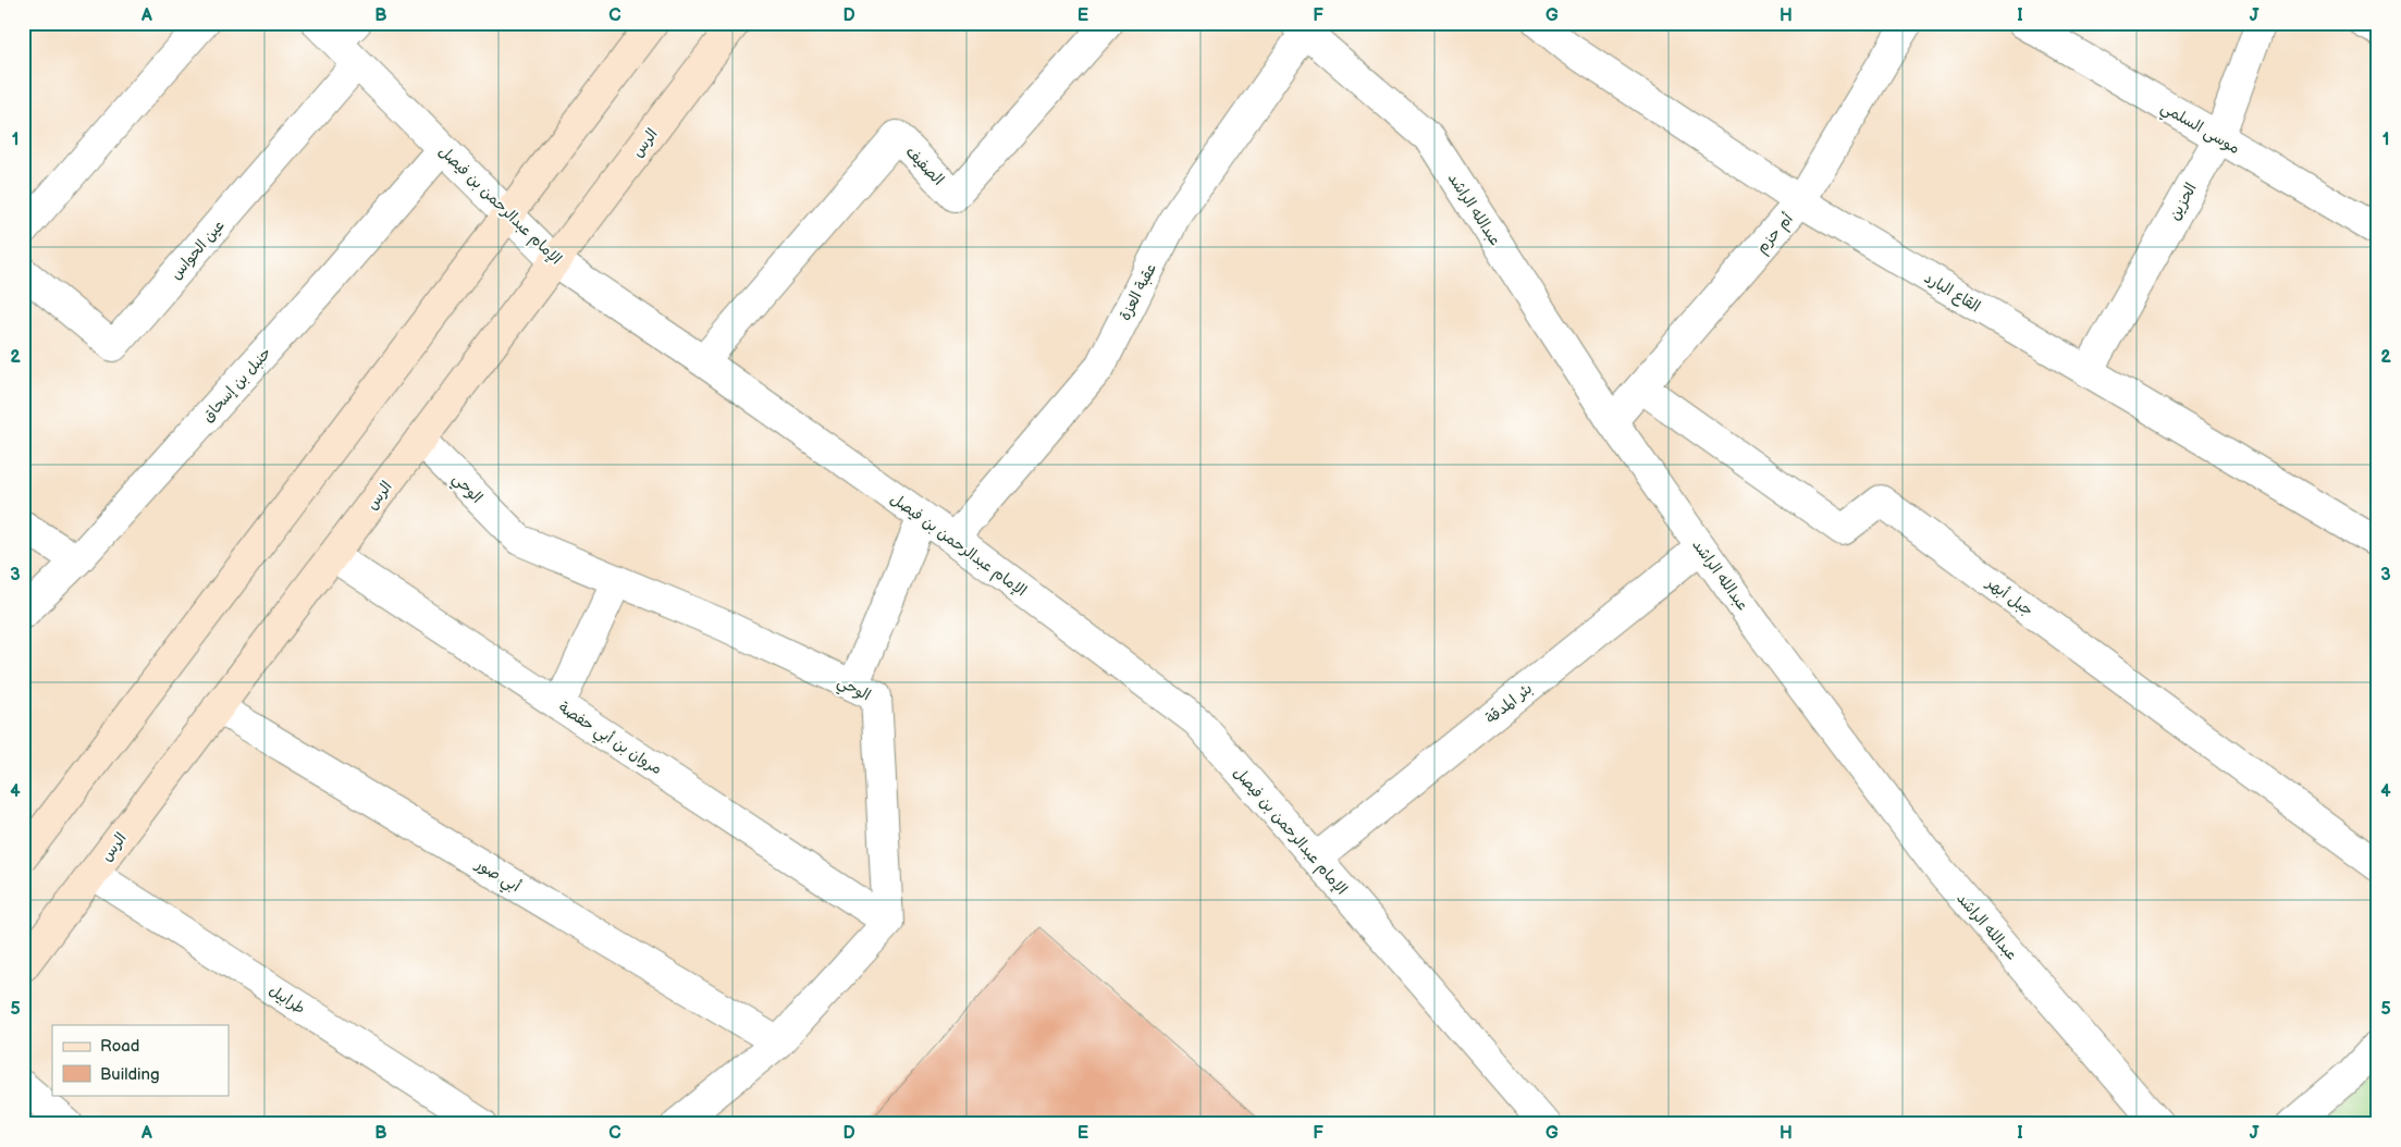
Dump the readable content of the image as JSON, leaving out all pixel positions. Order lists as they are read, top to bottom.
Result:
{
  "streets": {
    "street": [
      "موسى السلمي",
      "الرس",
      "الصفيف",
      "الحزين",
      "الإمام عبدالرحمن بن فيصل",
      "عبدالله الراشد",
      "أم حزم",
      "عين الحواس",
      "عقبة العزة",
      "القاع البارد",
      "حنبل بن إسحاق",
      "الوحي",
      "جبل أبهر",
      "بئر المدقة",
      "مروان بن أبي حفصة",
      "أبي صور",
      "طرابيل"
    ]
  },
  "crossings": [
    ["موسى السلمي", "الحزين"],
    ["الرس", "الإمام عبدالرحمن بن فيصل"],
    ["الرس", "الوحي"],
    ["الرس", "مروان بن أبي حفصة"],
    ["الرس", "أبي صور"],
    ["الرس", "طرابيل"],
    ["الصفيف", "الإمام عبدالرحمن بن فيصل"],
    ["الحزين", "القاع البارد"],
    ["الإمام عبدالرحمن بن فيصل", "عين الحواس"],
    ["الإمام عبدالرحمن بن فيصل", "عقبة العزة"],
    ["الإمام عبدالرحمن بن فيصل", "حنبل بن إسحاق"],
    ["الإمام عبدالرحمن بن فيصل", "بئر المدقة"],
    ["عبدالله الراشد", "أم حزم"],
    ["عبدالله الراشد", "عقبة العزة"],
    ["عبدالله الراشد", "بئر المدقة"],
    ["أم حزم", "القاع البارد"],
    ["أم حزم", "جبل أبهر"],
    ["الوحي", "مروان بن أبي حفصة"]
  ],
  "legend": ["Road", "Building"],
  "grid": {
    "columns": [
      "A",
      "B",
      "C",
      "D",
      "E",
      "F",
      "G",
      "H",
      "I",
      "J"
    ],
    "rows": [
      "1",
      "2",
      "3",
      "4",
      "5"
    ]
  }
}
